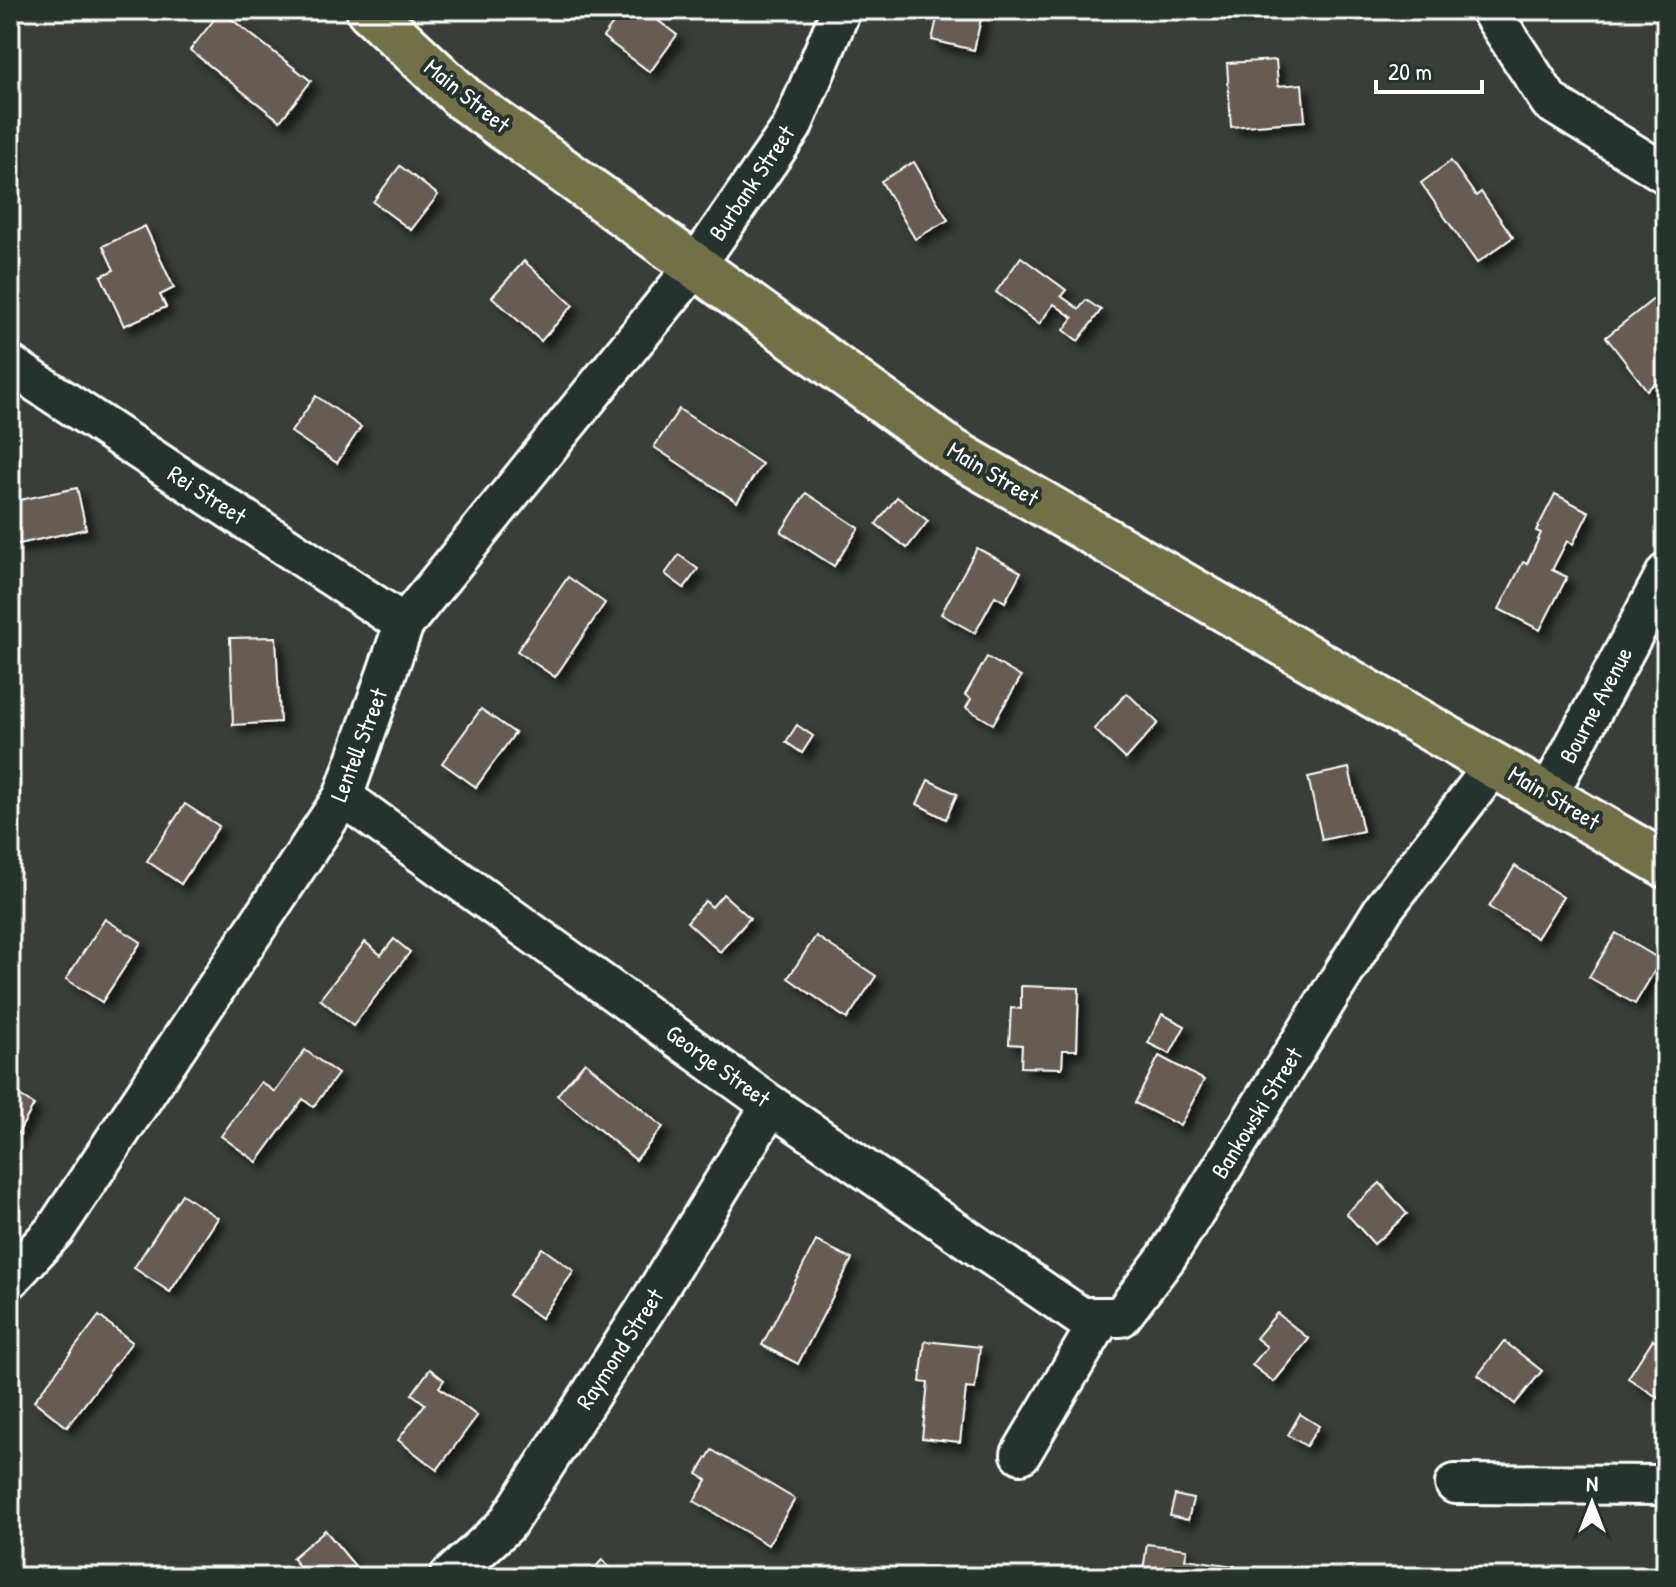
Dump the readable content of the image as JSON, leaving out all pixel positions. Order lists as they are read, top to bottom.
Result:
{
  "streets": {
    "main road": ["Main Street"],
    "street": [
      "Burbank Street",
      "Rei Street",
      "Bourne Avenue",
      "Lentell Street",
      "George Street",
      "Bankowski Street",
      "Raymond Street"
    ]
  },
  "crossings": [
    ["Main Street", "Burbank Street"],
    ["Main Street", "Bourne Avenue"],
    ["Main Street", "Lentell Street"],
    ["Main Street", "Bankowski Street"],
    ["Burbank Street", "Lentell Street"],
    ["Rei Street", "Lentell Street"],
    ["Lentell Street", "George Street"],
    ["George Street", "Bankowski Street"],
    ["George Street", "Raymond Street"]
  ],
  "scale_bar": "20 m",
  "north": "top"
}
